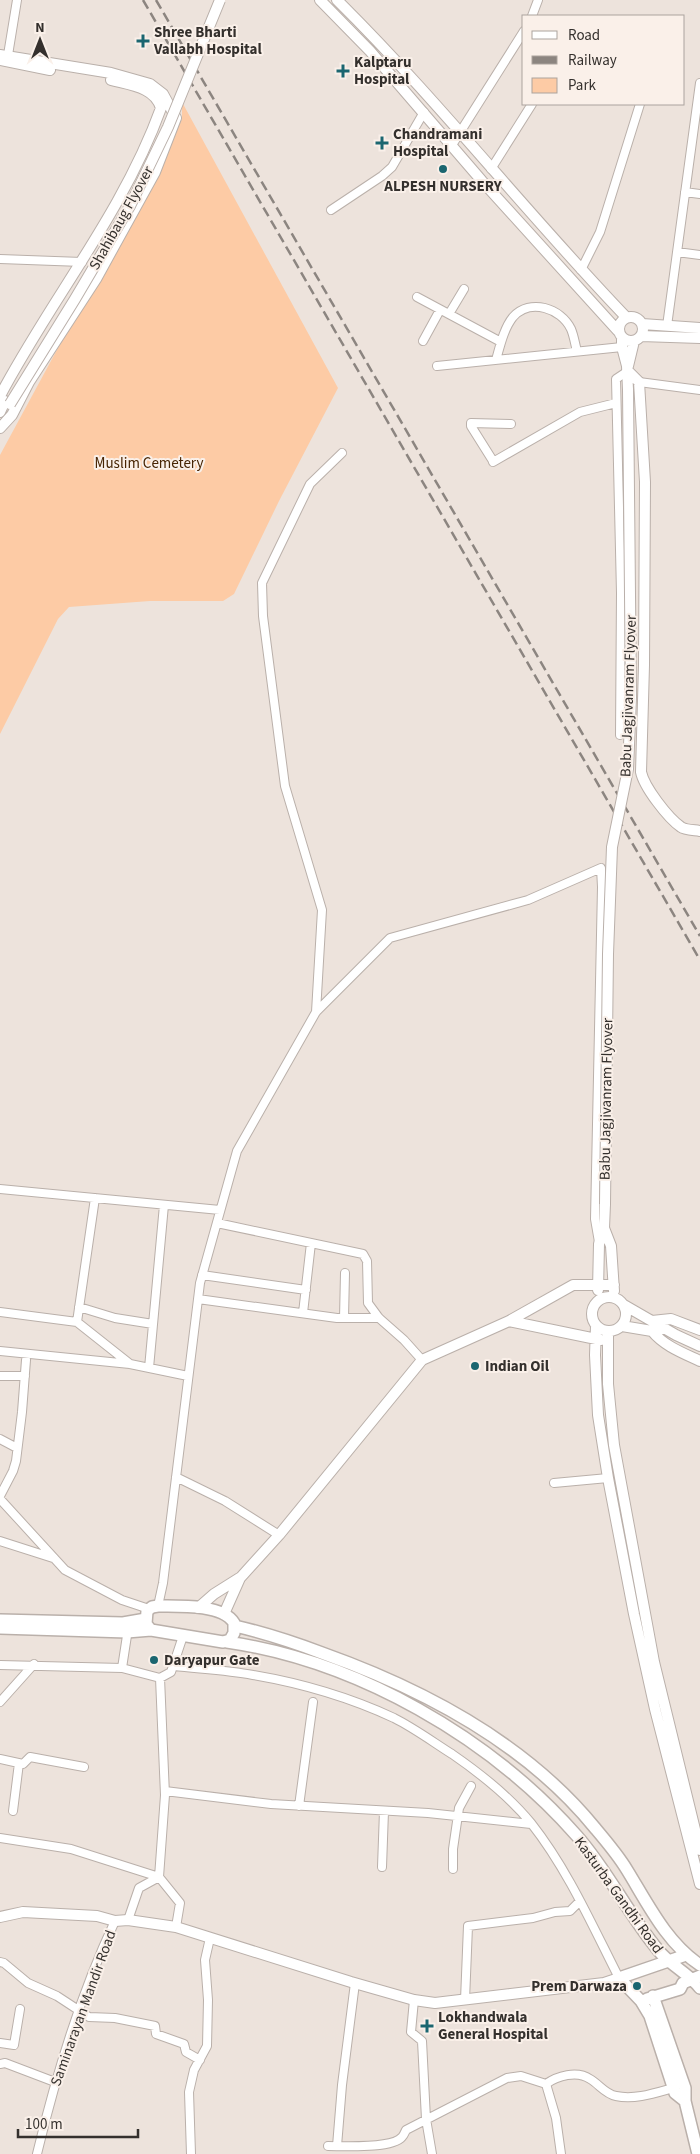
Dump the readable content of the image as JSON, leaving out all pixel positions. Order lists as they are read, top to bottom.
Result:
{
  "streets": {
    "main road": ["Kasturba Gandhi Road"],
    "street": ["Shahibaug Flyover", "Babu Jagjivanram Flyover", "Saminarayan Mandir Road"]
  },
  "parks": ["Muslim Cemetery"],
  "places": {
    "health": [
      "Shree Bharti Vallabh Hospital",
      "Kalptaru Hospital",
      "Chandramani Hospital",
      "Lokhandwala General Hospital"
    ],
    "other": [
      "ALPESH NURSERY",
      "Indian Oil",
      "Daryapur Gate",
      "Prem Darwaza"
    ]
  },
  "legend": ["Road", "Railway", "Park"],
  "scale_bar": "100 m",
  "north": "top"
}
